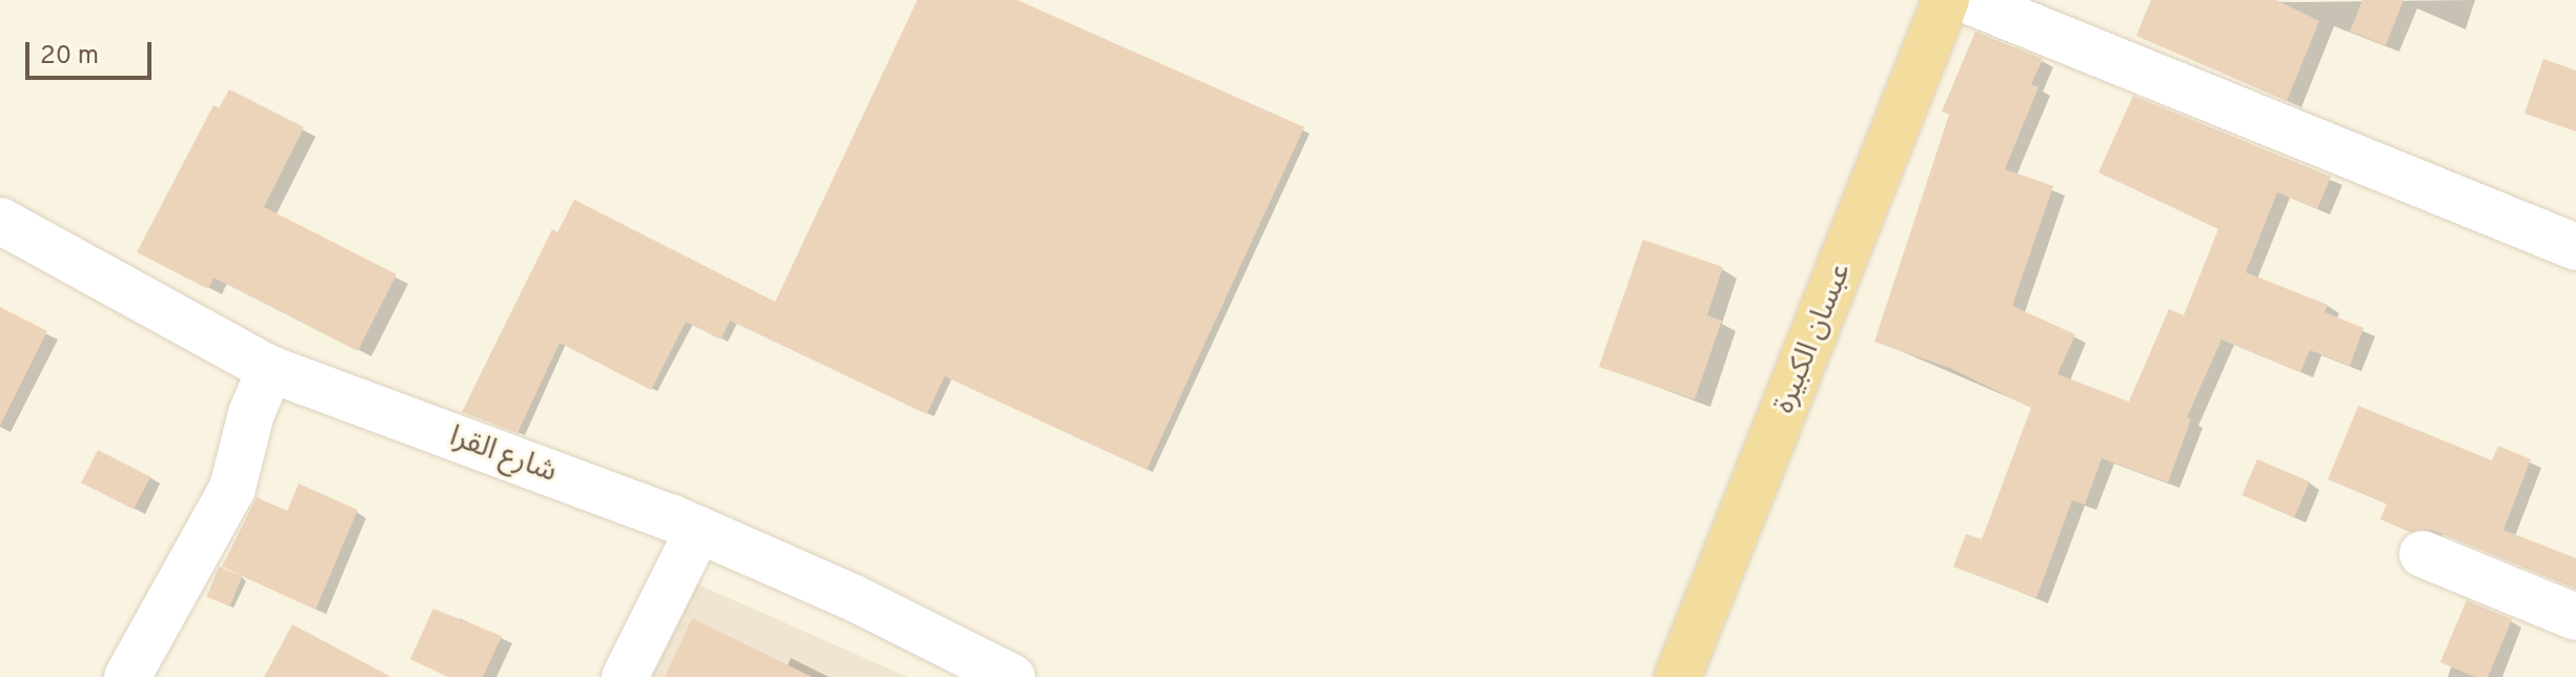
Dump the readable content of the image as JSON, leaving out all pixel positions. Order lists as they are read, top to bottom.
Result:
{
  "streets": {
    "main road": ["عبسان الكبيرة"],
    "street": ["شارع القرا"]
  },
  "scale_bar": "20 m"
}
